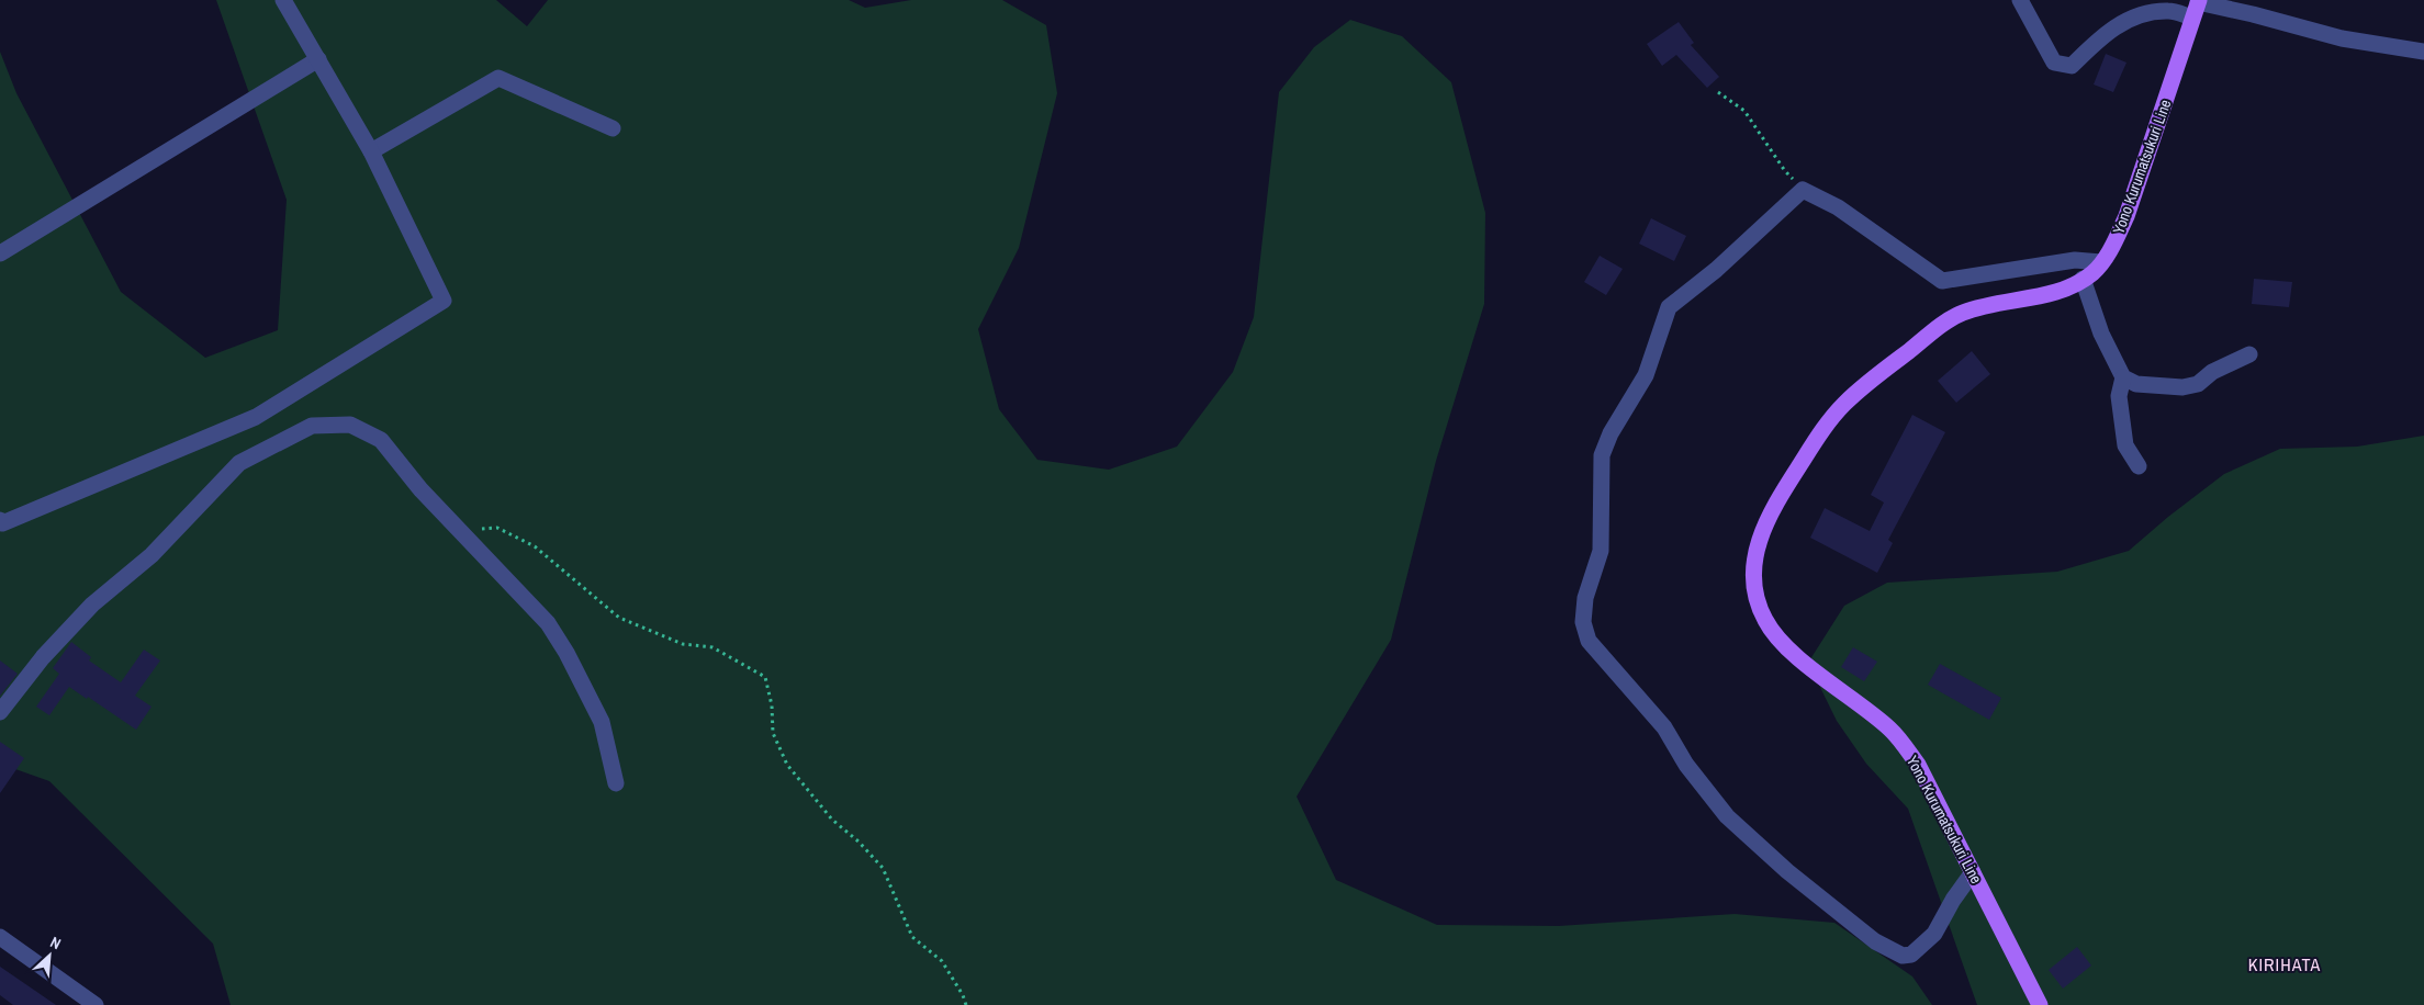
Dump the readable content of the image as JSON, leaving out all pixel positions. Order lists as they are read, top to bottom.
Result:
{
  "streets": {
    "main road": ["Yono Kurumatsukuri Line"]
  },
  "districts": ["KIRIHATA"],
  "north": "top right"
}
